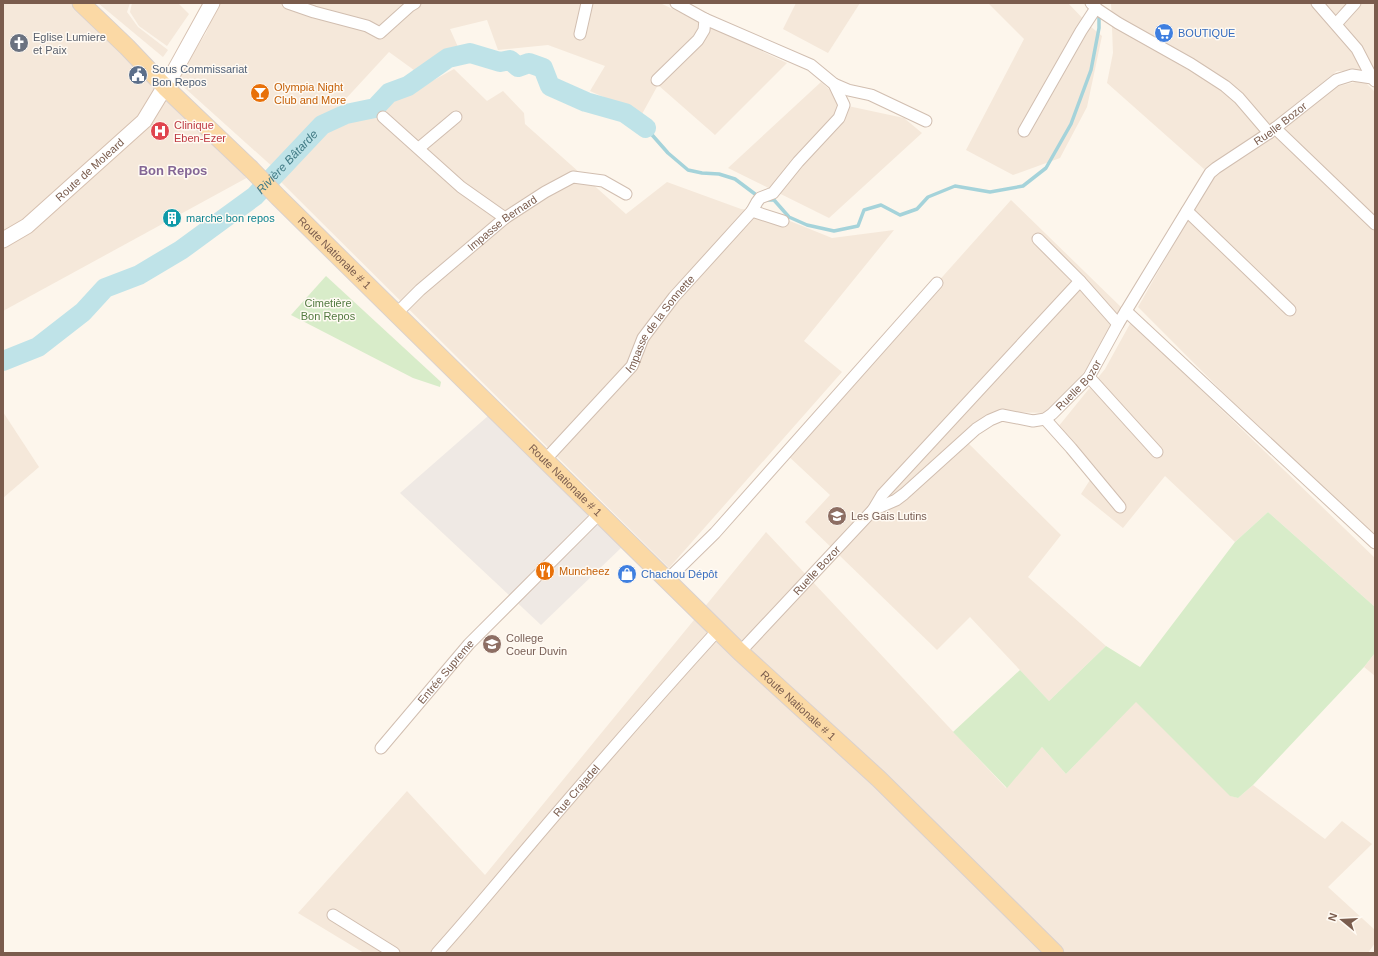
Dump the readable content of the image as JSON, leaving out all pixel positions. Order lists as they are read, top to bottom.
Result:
{
  "streets": {
    "main road": ["Route Nationale # 1"],
    "street": [
      "Ruelle Bozor",
      "Route de Moleard",
      "Impasse Bernard",
      "Impasse de la Sonnette",
      "Entrée Supreme",
      "Rue Crajadel"
    ]
  },
  "crossings": [
    ["Ruelle Bozor", "Route Nationale # 1"],
    ["Route de Moleard", "Route Nationale # 1"],
    ["Impasse Bernard", "Route Nationale # 1"],
    ["Route Nationale # 1", "Impasse de la Sonnette"],
    ["Route Nationale # 1", "Entrée Supreme"],
    ["Route Nationale # 1", "Rue Crajadel"]
  ],
  "districts": ["Bon Repos"],
  "water": ["Rivière Bâtarde"],
  "parks": ["Cimetière Bon Repos"],
  "places": {
    "supermarket": ["BOUTIQUE"],
    "church": ["Eglise Lumiere et Paix"],
    "public building": ["Sous Commissariat Bon Repos"],
    "bar": ["Olympia Night Club and More"],
    "hospital": ["Clinique Eben-Ezer"],
    "building": ["marche bon repos"],
    "school or university": ["Les Gais Lutins", "College Coeur Duvin"],
    "restaurant": ["Muncheez"],
    "shop": ["Chachou Dépôt"]
  },
  "north": "left"
}
